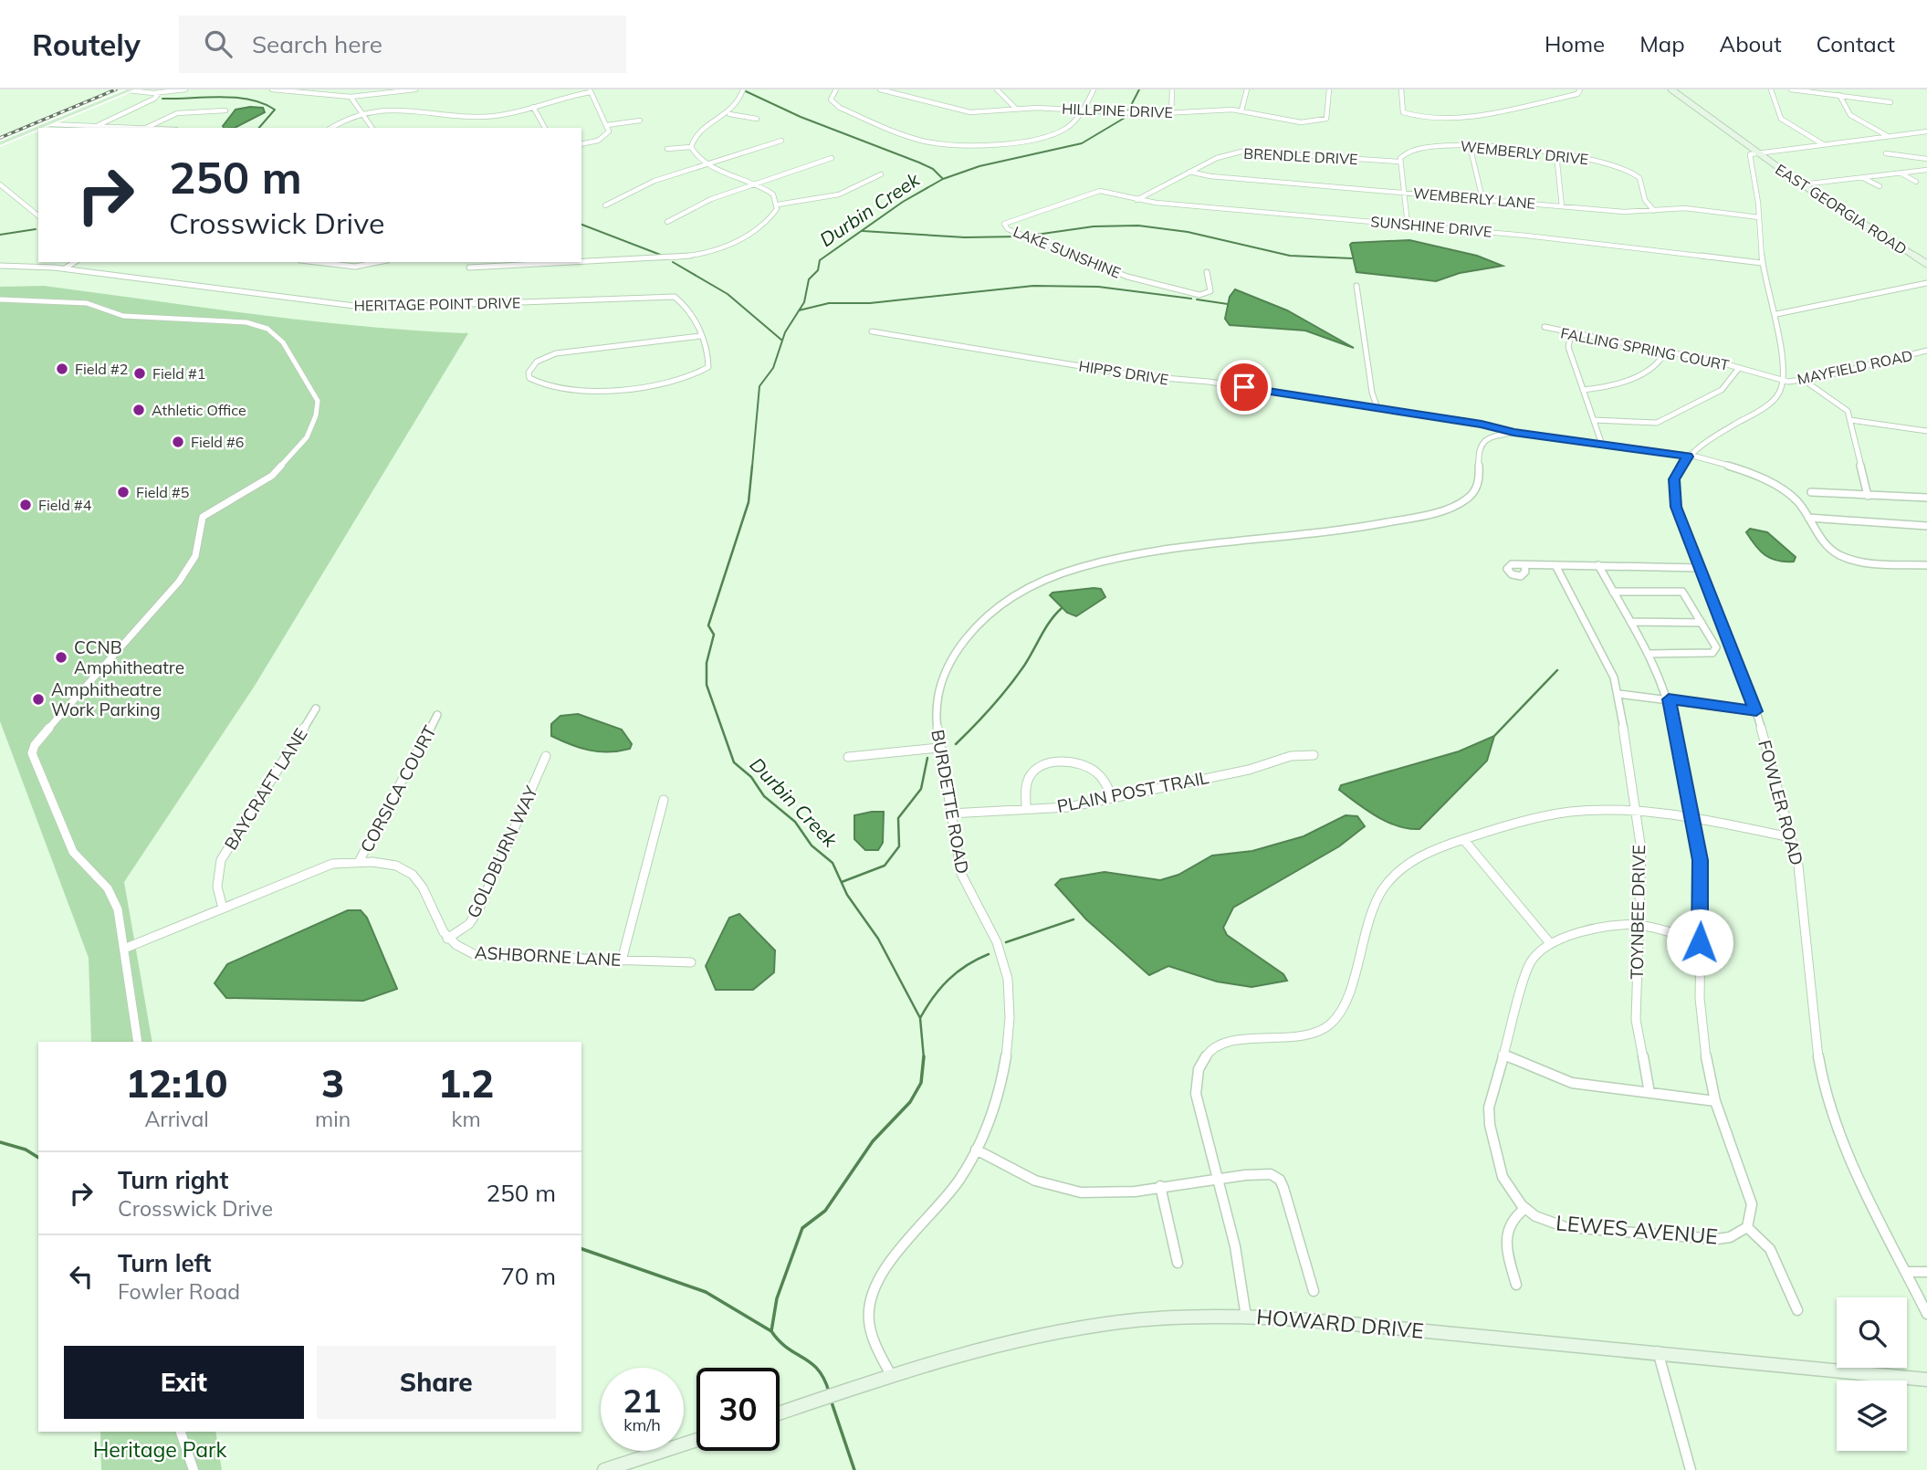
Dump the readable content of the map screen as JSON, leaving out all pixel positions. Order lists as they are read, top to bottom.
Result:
{
  "streets": {
    "street": [
      "HILLPINE DRIVE",
      "WEMBERLY DRIVE",
      "BRENDLE DRIVE",
      "WEMBERLY LANE",
      "EAST GEORGIA ROAD",
      "SUNSHINE DRIVE",
      "LAKE SUNSHINE",
      "HERITAGE POINT DRIVE",
      "FALLING SPRING COURT",
      "MAYFIELD ROAD",
      "HIPPS DRIVE",
      "BAYCRAFT LANE",
      "CORSICA COURT",
      "PLAIN POST TRAIL",
      "BURDETTE ROAD",
      "FOWLER ROAD",
      "GOLDBURN WAY",
      "TOYNBEE DRIVE",
      "ASHBORNE LANE",
      "LEWES AVENUE",
      "HOWARD DRIVE"
    ]
  },
  "crossings": [
    ["WEMBERLY DRIVE", "BRENDLE DRIVE"],
    ["WEMBERLY DRIVE", "WEMBERLY LANE"],
    ["BRENDLE DRIVE", "WEMBERLY LANE"],
    ["BRENDLE DRIVE", "SUNSHINE DRIVE"],
    ["SUNSHINE DRIVE", "LAKE SUNSHINE"],
    ["FALLING SPRING COURT", "MAYFIELD ROAD"],
    ["FALLING SPRING COURT", "FOWLER ROAD"],
    ["MAYFIELD ROAD", "FOWLER ROAD"],
    ["HIPPS DRIVE", "BURDETTE ROAD"],
    ["PLAIN POST TRAIL", "BURDETTE ROAD"],
    ["BURDETTE ROAD", "FOWLER ROAD"],
    ["BURDETTE ROAD", "HOWARD DRIVE"],
    ["GOLDBURN WAY", "ASHBORNE LANE"],
    ["TOYNBEE DRIVE", "LEWES AVENUE"]
  ],
  "water": ["Durbin Creek"],
  "parks": ["Heritage Park"],
  "places": [
    "Field #2",
    "Field #1",
    "Athletic Office",
    "Field #6",
    "Field #5",
    "Field #4",
    "CCNB Amphitheatre",
    "Amphitheatre Work Parking"
  ],
  "page": {
    "header": "Routely",
    "search": "Search here",
    "nav": [
      "Home",
      "Map",
      "About",
      "Contact"
    ],
    "turn": ["250 m", "Crosswick Drive"],
    "eta": [
      "12:10",
      "Arrival",
      "3",
      "min",
      "1.2",
      "km"
    ],
    "list": [
      {
        "name": "Turn right",
        "note": "Crosswick Drive",
        "value": "250 m"
      },
      {
        "name": "Turn left",
        "note": "Fowler Road",
        "value": "70 m"
      }
    ],
    "buttons": ["Exit", "Share"],
    "speed": "21 km/h",
    "limit": "30"
  }
}
